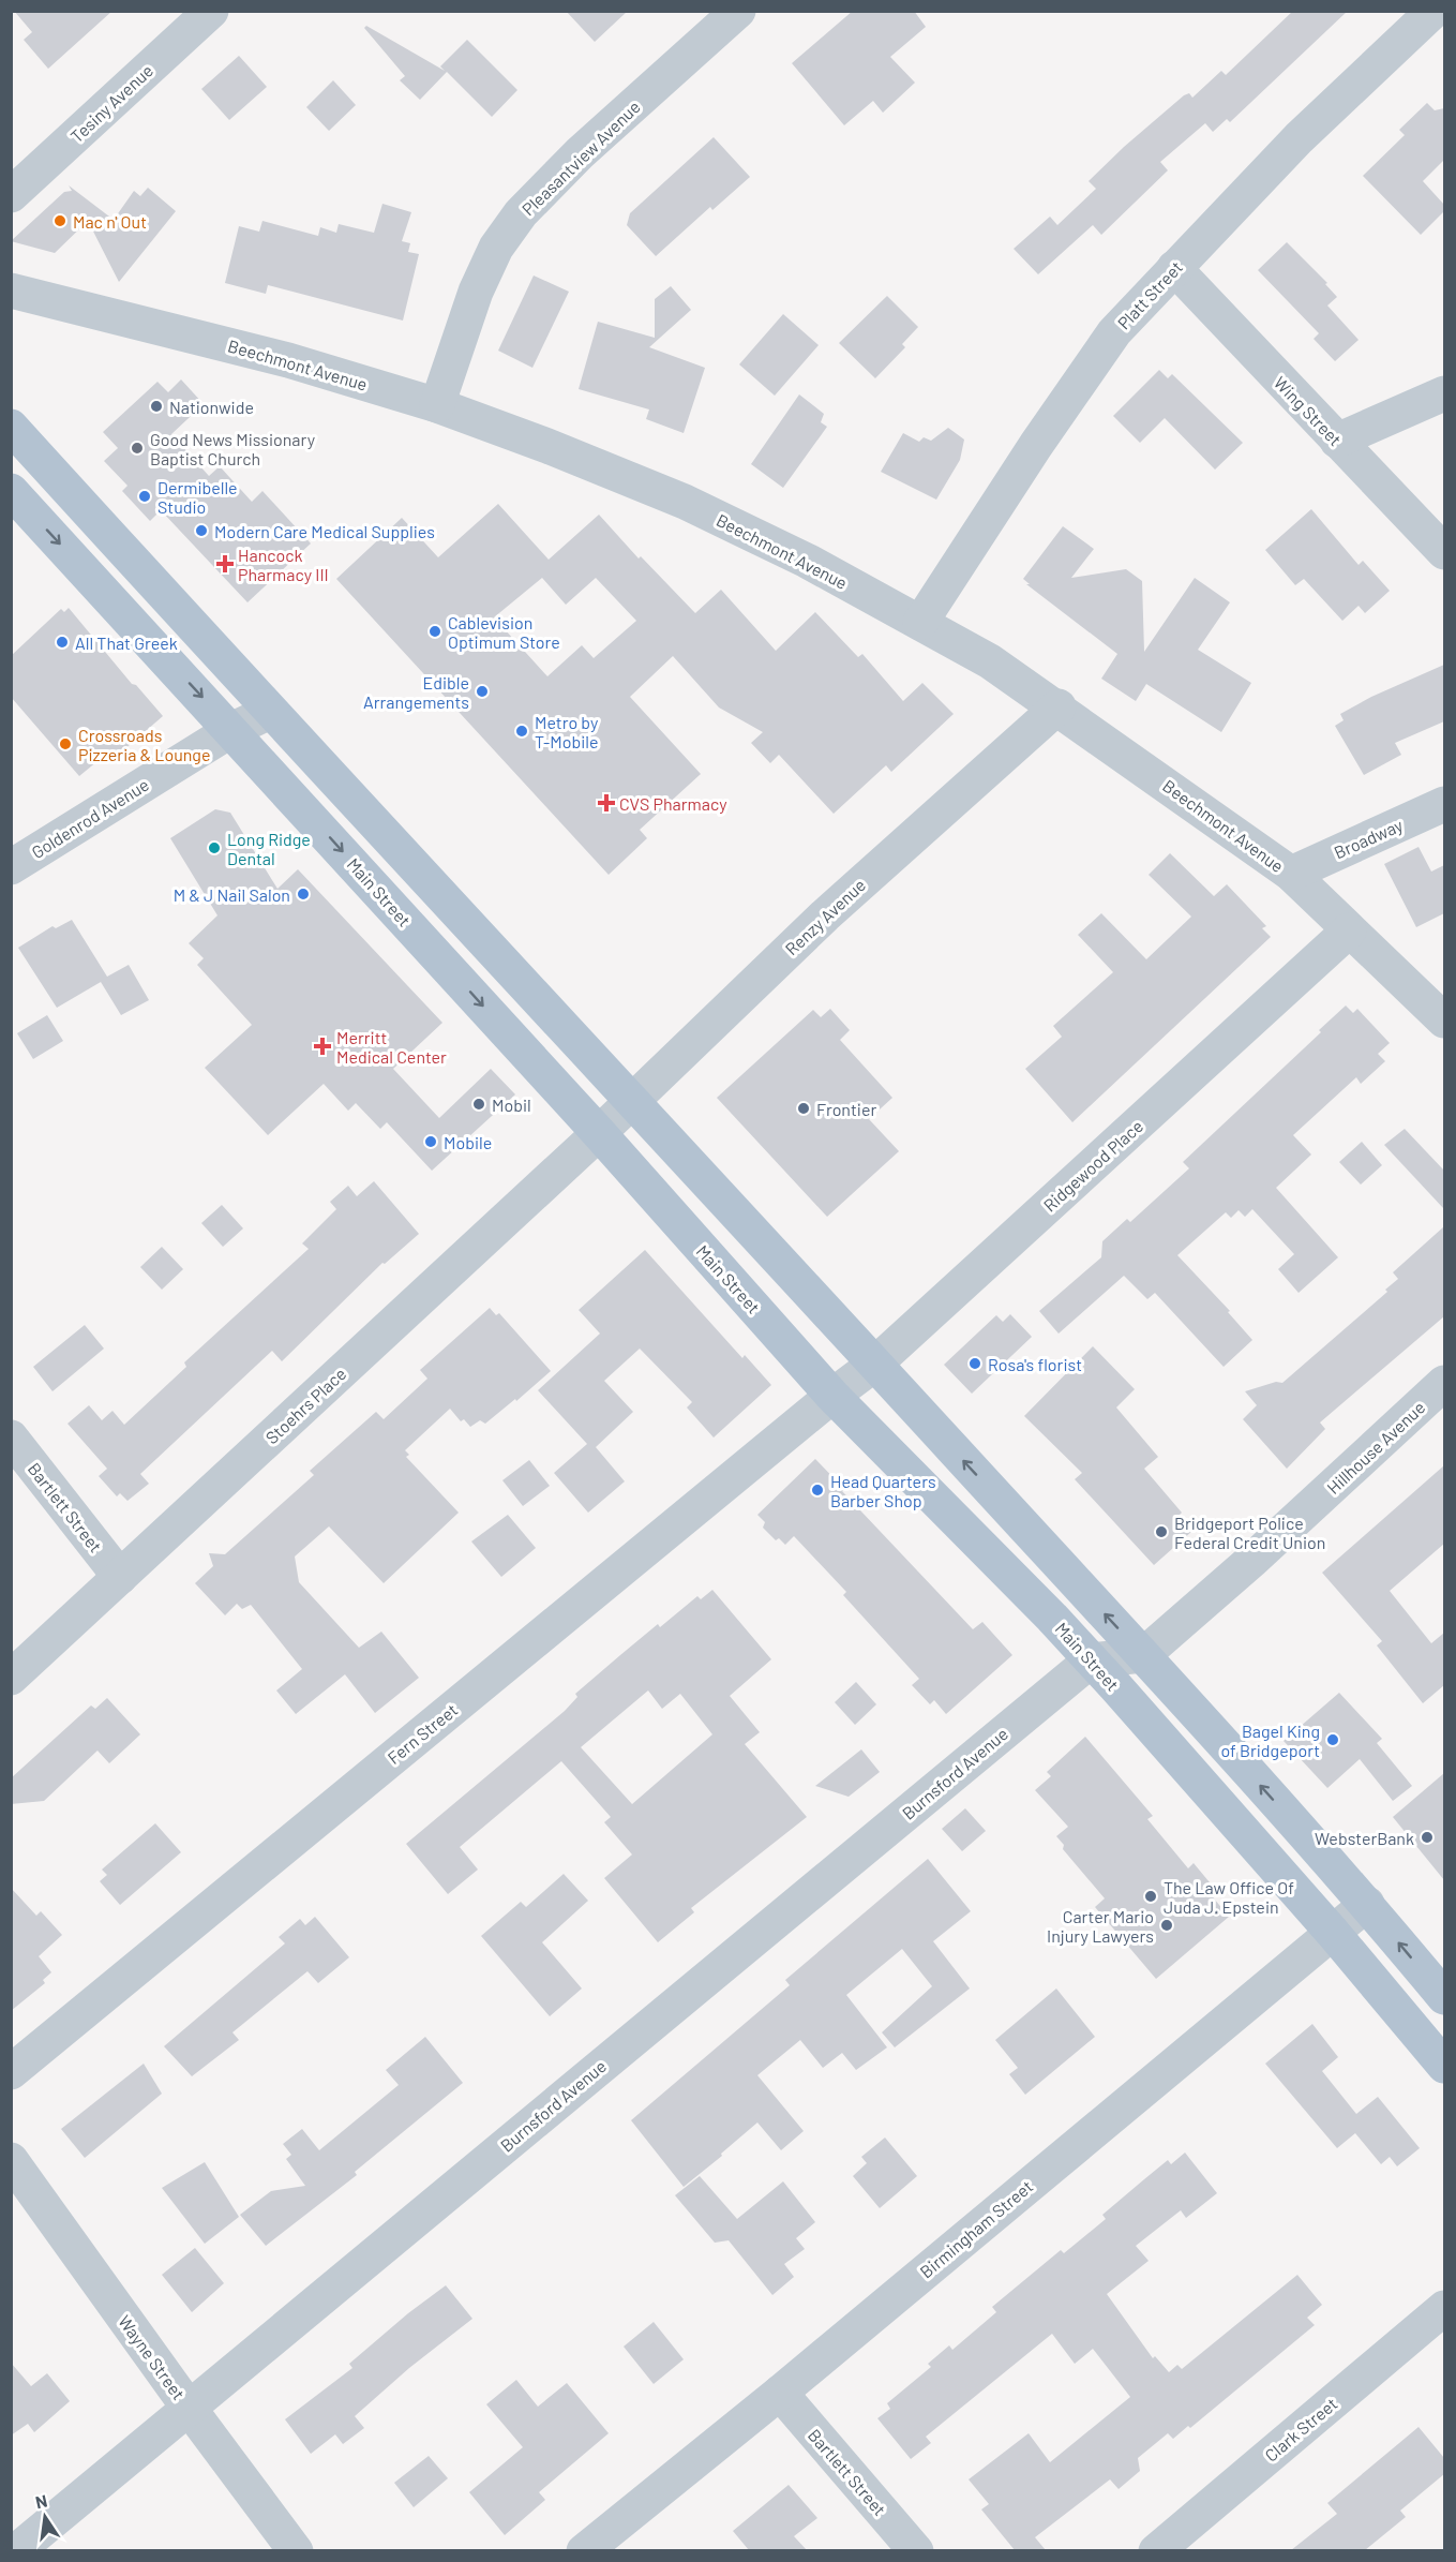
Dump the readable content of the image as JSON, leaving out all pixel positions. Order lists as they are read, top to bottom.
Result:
{
  "streets": {
    "main road": ["Main Street"],
    "street": [
      "Tesiny Avenue",
      "Pleasantview Avenue",
      "Platt Street",
      "Beechmont Avenue",
      "Wing Street",
      "Goldenrod Avenue",
      "Broadway",
      "Renzy Avenue",
      "Ridgewood Place",
      "Stoehrs Place",
      "Hillhouse Avenue",
      "Bartlett Street",
      "Fern Street",
      "Burnsford Avenue",
      "Birmingham Street",
      "Wayne Street",
      "Clark Street"
    ]
  },
  "crossings": [
    ["Pleasantview Avenue", "Beechmont Avenue"],
    ["Platt Street", "Beechmont Avenue"],
    ["Platt Street", "Wing Street"],
    ["Beechmont Avenue", "Broadway"],
    ["Beechmont Avenue", "Renzy Avenue"],
    ["Beechmont Avenue", "Ridgewood Place"],
    ["Goldenrod Avenue", "Main Street"],
    ["Main Street", "Renzy Avenue"],
    ["Main Street", "Ridgewood Place"],
    ["Main Street", "Stoehrs Place"],
    ["Main Street", "Fern Street"],
    ["Main Street", "Burnsford Avenue"],
    ["Main Street", "Birmingham Street"],
    ["Renzy Avenue", "Stoehrs Place"],
    ["Ridgewood Place", "Fern Street"],
    ["Stoehrs Place", "Bartlett Street"],
    ["Bartlett Street", "Birmingham Street"],
    ["Burnsford Avenue", "Wayne Street"]
  ],
  "places": {
    "other": [
      "Mac n' Out",
      "Nationwide",
      "Good News Missionary Baptist Church",
      "Dermibelle Studio",
      "Modern Care Medical Supplies",
      "Cablevision Optimum Store",
      "All That Greek",
      "Edible Arrangements",
      "Metro by T-Mobile",
      "Crossroads Pizzeria & Lounge",
      "Long Ridge Dental",
      "M & J Nail Salon",
      "Mobil",
      "Frontier",
      "Mobile",
      "Rosa's florist",
      "Head Quarters Barber Shop",
      "Bridgeport Police Federal Credit Union",
      "Bagel King of Bridgeport",
      "WebsterBank",
      "The Law Office Of Juda J. Epstein",
      "Carter Mario Injury Lawyers"
    ],
    "health": ["Hancock Pharmacy III", "CVS Pharmacy", "Merritt Medical Center"]
  },
  "north": "top"
}
